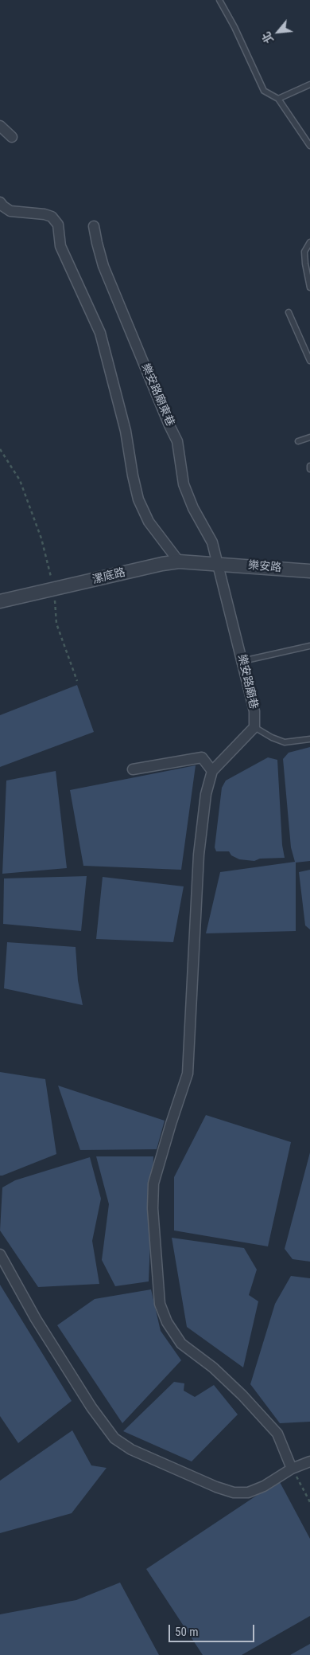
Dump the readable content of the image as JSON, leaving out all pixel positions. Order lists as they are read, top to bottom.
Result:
{
  "streets": {
    "street": [
      "樂安路廟東巷",
      "樂安路",
      "漯底路",
      "樂安路廟巷"
    ]
  },
  "crossings": [
    ["樂安路廟東巷", "樂安路"],
    ["樂安路廟東巷", "漯底路"],
    ["樂安路廟東巷", "樂安路廟巷"],
    ["樂安路", "漯底路"],
    ["樂安路", "樂安路廟巷"],
    ["漯底路", "樂安路廟巷"]
  ],
  "scale_bar": "50 m",
  "north": "bottom left"
}
